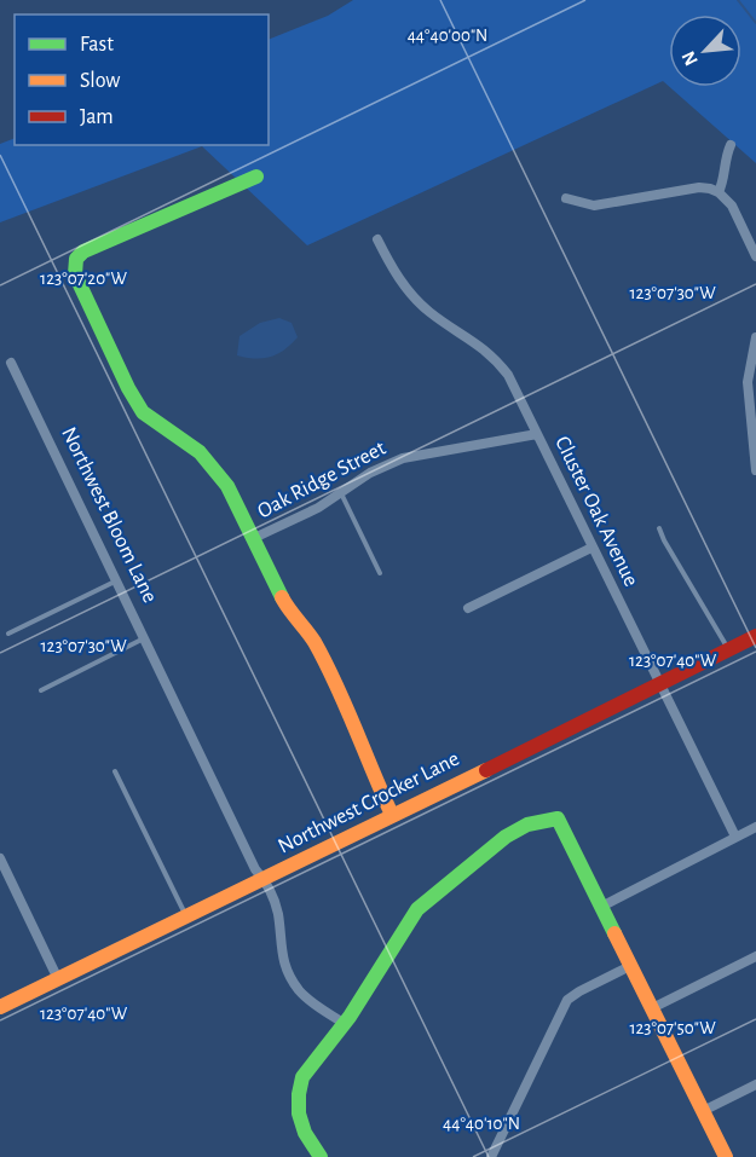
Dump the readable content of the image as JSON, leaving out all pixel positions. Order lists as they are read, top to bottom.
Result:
{
  "streets": {
    "street": [
      "Oak Ridge Street",
      "Cluster Oak Avenue",
      "Northwest Bloom Lane",
      "Northwest Crocker Lane"
    ]
  },
  "crossings": [
    ["Oak Ridge Street", "Cluster Oak Avenue"],
    ["Cluster Oak Avenue", "Northwest Crocker Lane"],
    ["Northwest Bloom Lane", "Northwest Crocker Lane"]
  ],
  "legend": ["Fast", "Slow", "Jam"],
  "north": "bottom left",
  "coordinates": [
    "44°40'00\"N",
    "123°07'20\"W",
    "123°07'30\"W",
    "123°07'40\"W",
    "123°07'50\"W",
    "44°40'10\"N"
  ]
}
